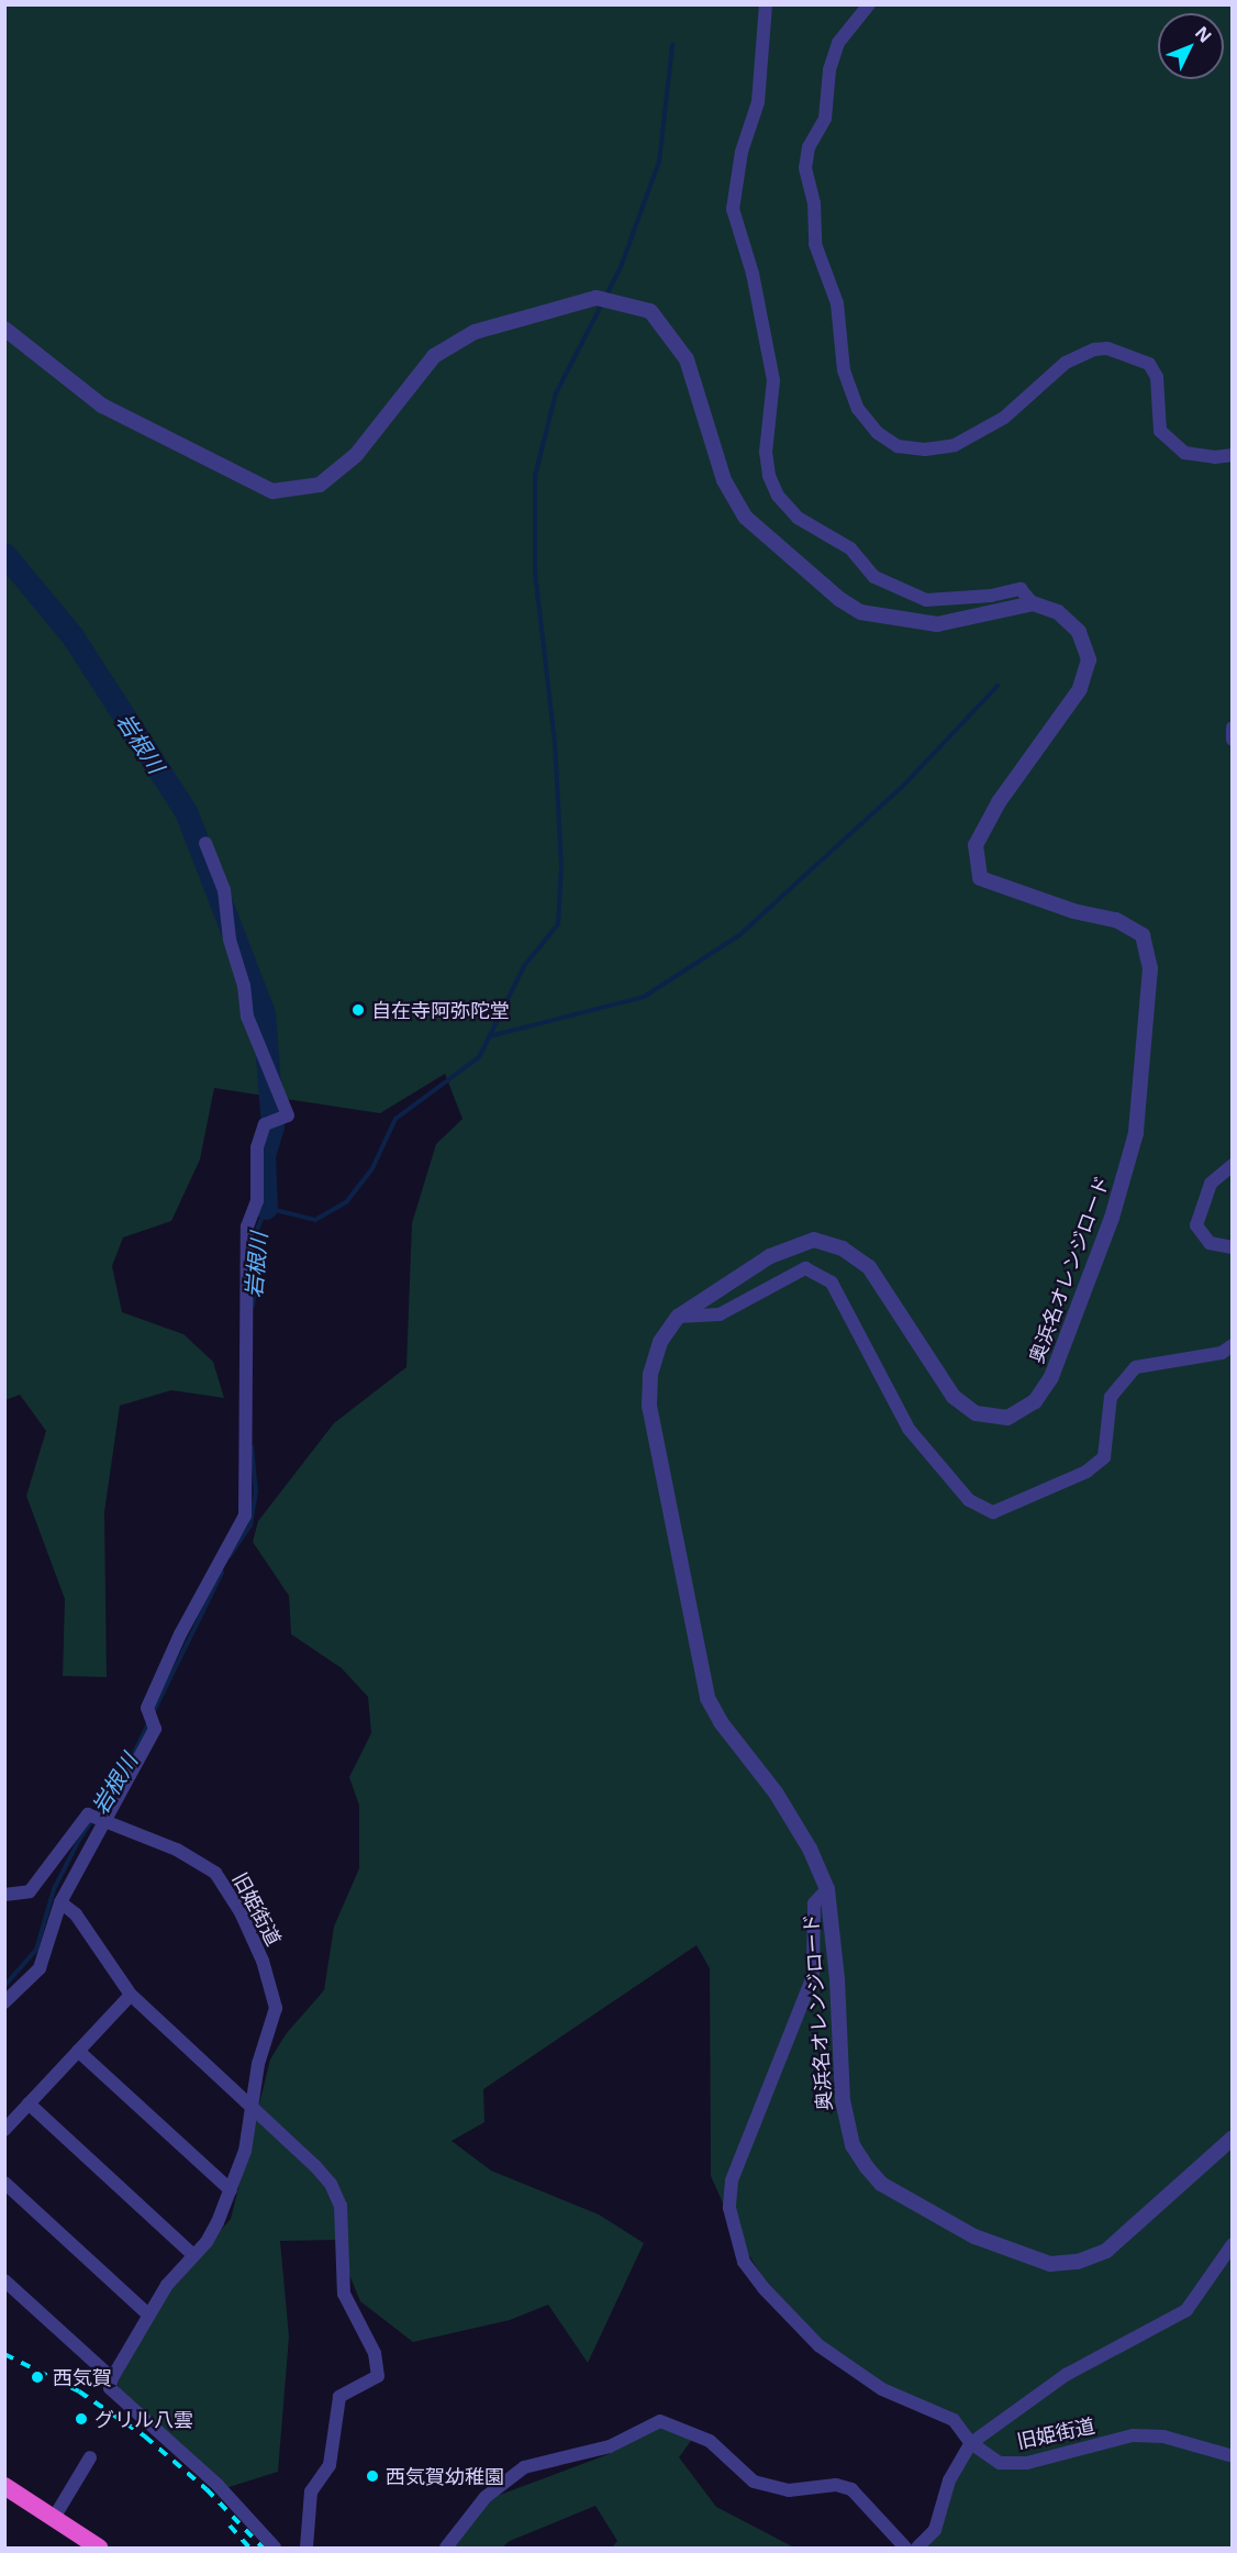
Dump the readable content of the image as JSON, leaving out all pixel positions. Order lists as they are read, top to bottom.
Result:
{
  "streets": {
    "street": ["奥浜名オレンジロード", "旧姫街道"]
  },
  "crossings": [
    ["奥浜名オレンジロード", "旧姫街道"]
  ],
  "water": ["岩根川"],
  "places": [
    "自在寺阿弥陀堂",
    "西気賀",
    "グリル八雲",
    "西気賀幼稚園"
  ],
  "north": "top right"
}
